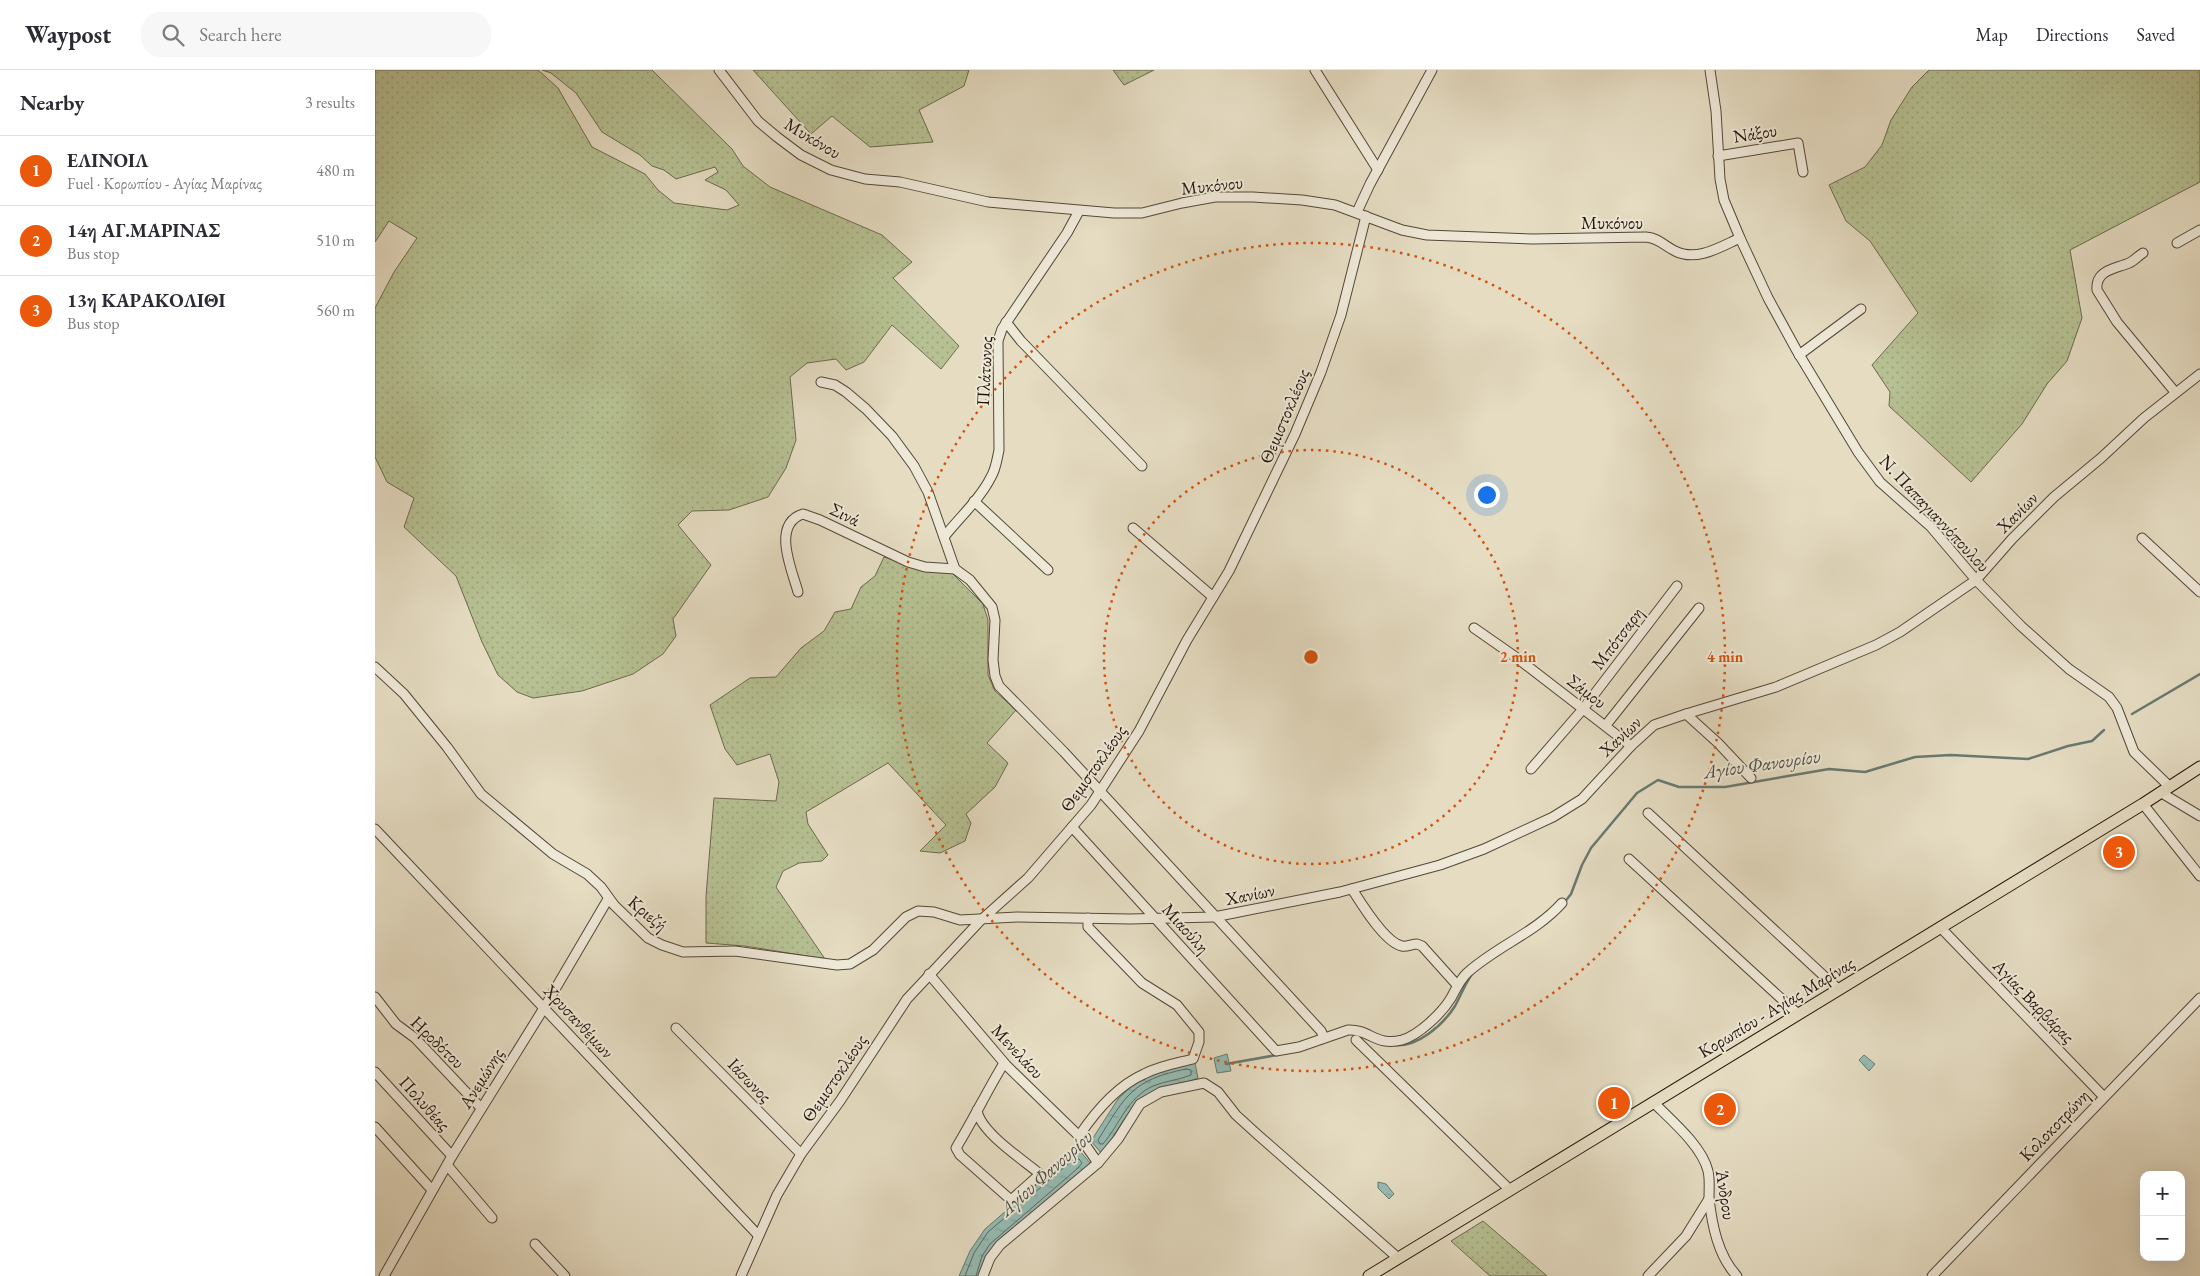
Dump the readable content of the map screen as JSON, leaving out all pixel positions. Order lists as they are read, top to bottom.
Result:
{
  "streets": {
    "main road": ["Κορωπίου - Αγίας Μαρίνας"],
    "street": [
      "Νάξου",
      "Μυκόνου",
      "Πλάτωνος",
      "Θεμιστοκλέους",
      "Χανίων",
      "Ν. Παπαγιαννόπουλου",
      "Σινά",
      "Μπότσαρη",
      "Σάμου",
      "Κριεζή",
      "Μιαούλη",
      "Αγίας Βαρβάρας",
      "Χρυσανθέμων",
      "Ηροδότου",
      "Μενελάου",
      "Ανεμώνης",
      "Ιάσωνος",
      "Πολυθέας",
      "Κολοκοτρώνη",
      "Άνδρου"
    ]
  },
  "crossings": [
    ["Νάξου", "Ν. Παπαγιαννόπουλου"],
    ["Μυκόνου", "Πλάτωνος"],
    ["Μυκόνου", "Θεμιστοκλέους"],
    ["Μυκόνου", "Ν. Παπαγιαννόπουλου"],
    ["Θεμιστοκλέους", "Χανίων"],
    ["Θεμιστοκλέους", "Κριεζή"],
    ["Θεμιστοκλέους", "Μιαούλη"],
    ["Θεμιστοκλέους", "Χρυσανθέμων"],
    ["Θεμιστοκλέους", "Μενελάου"],
    ["Θεμιστοκλέους", "Ιάσωνος"],
    ["Χανίων", "Ν. Παπαγιαννόπουλου"],
    ["Χανίων", "Σάμου"],
    ["Χανίων", "Κριεζή"],
    ["Χανίων", "Μιαούλη"],
    ["Ν. Παπαγιαννόπουλου", "Κορωπίου - Αγίας Μαρίνας"],
    ["Μπότσαρη", "Σάμου"],
    ["Κριεζή", "Ανεμώνης"],
    ["Αγίας Βαρβάρας", "Κορωπίου - Αγίας Μαρίνας"],
    ["Αγίας Βαρβάρας", "Κολοκοτρώνη"],
    ["Κορωπίου - Αγίας Μαρίνας", "Άνδρου"],
    ["Χρυσανθέμων", "Ανεμώνης"],
    ["Ηροδότου", "Ανεμώνης"],
    ["Ανεμώνης", "Πολυθέας"]
  ],
  "water": ["Αγίου Φανουρίου"],
  "page": {
    "header": "Waypost",
    "search": "Search here",
    "nav": ["Map", "Directions", "Saved"],
    "heading": ["Nearby", "3 results"],
    "list": [
      {
        "mark": "1",
        "name": "ΕΛΙΝΟΙΛ",
        "note": "Fuel · Κορωπίου - Αγίας Μαρίνας",
        "value": "480 m"
      },
      {
        "mark": "2",
        "name": "14η ΑΓ.ΜΑΡΙΝΑΣ",
        "note": "Bus stop",
        "value": "510 m"
      },
      {
        "mark": "3",
        "name": "13η ΚΑΡΑΚΟΛΙΘΙ",
        "note": "Bus stop",
        "value": "560 m"
      }
    ],
    "pins": ["3", "1", "2"],
    "map_buttons": ["+", "−"]
  },
  "rings": ["2 min", "4 min"]
}
